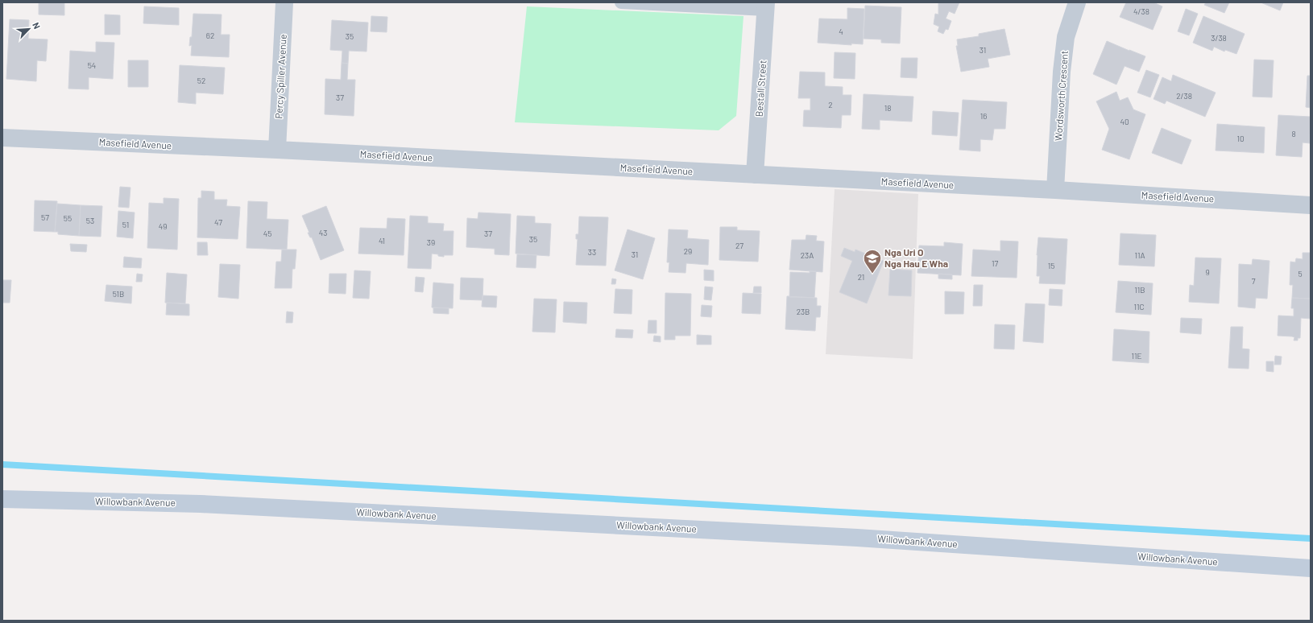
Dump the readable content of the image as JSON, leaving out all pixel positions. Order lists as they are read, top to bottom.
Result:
{
  "streets": {
    "main road": ["Willowbank Avenue"],
    "street": [
      "Percy Spiller Avenue",
      "Bestall Street",
      "Wordsworth Crescent",
      "Masefield Avenue"
    ]
  },
  "crossings": [
    ["Percy Spiller Avenue", "Masefield Avenue"],
    ["Bestall Street", "Masefield Avenue"],
    ["Wordsworth Crescent", "Masefield Avenue"]
  ],
  "places": {
    "school or university": ["Nga Uri O Nga Hau E Wha"]
  },
  "house_numbers": [
    "4/38",
    "4",
    "62",
    "35",
    "3/38",
    "31",
    "54",
    "52",
    "2/38",
    "37",
    "2",
    "18",
    "16",
    "40",
    "8",
    "10",
    "57",
    "55",
    "53",
    "47",
    "51",
    "49",
    "43",
    "45",
    "37",
    "35",
    "41",
    "39",
    "27",
    "29",
    "33",
    "31",
    "23A",
    "11A",
    "17",
    "15",
    "9",
    "5",
    "21",
    "7",
    "11B",
    "51B",
    "11C",
    "23B",
    "11E"
  ],
  "north": "top right"
}
